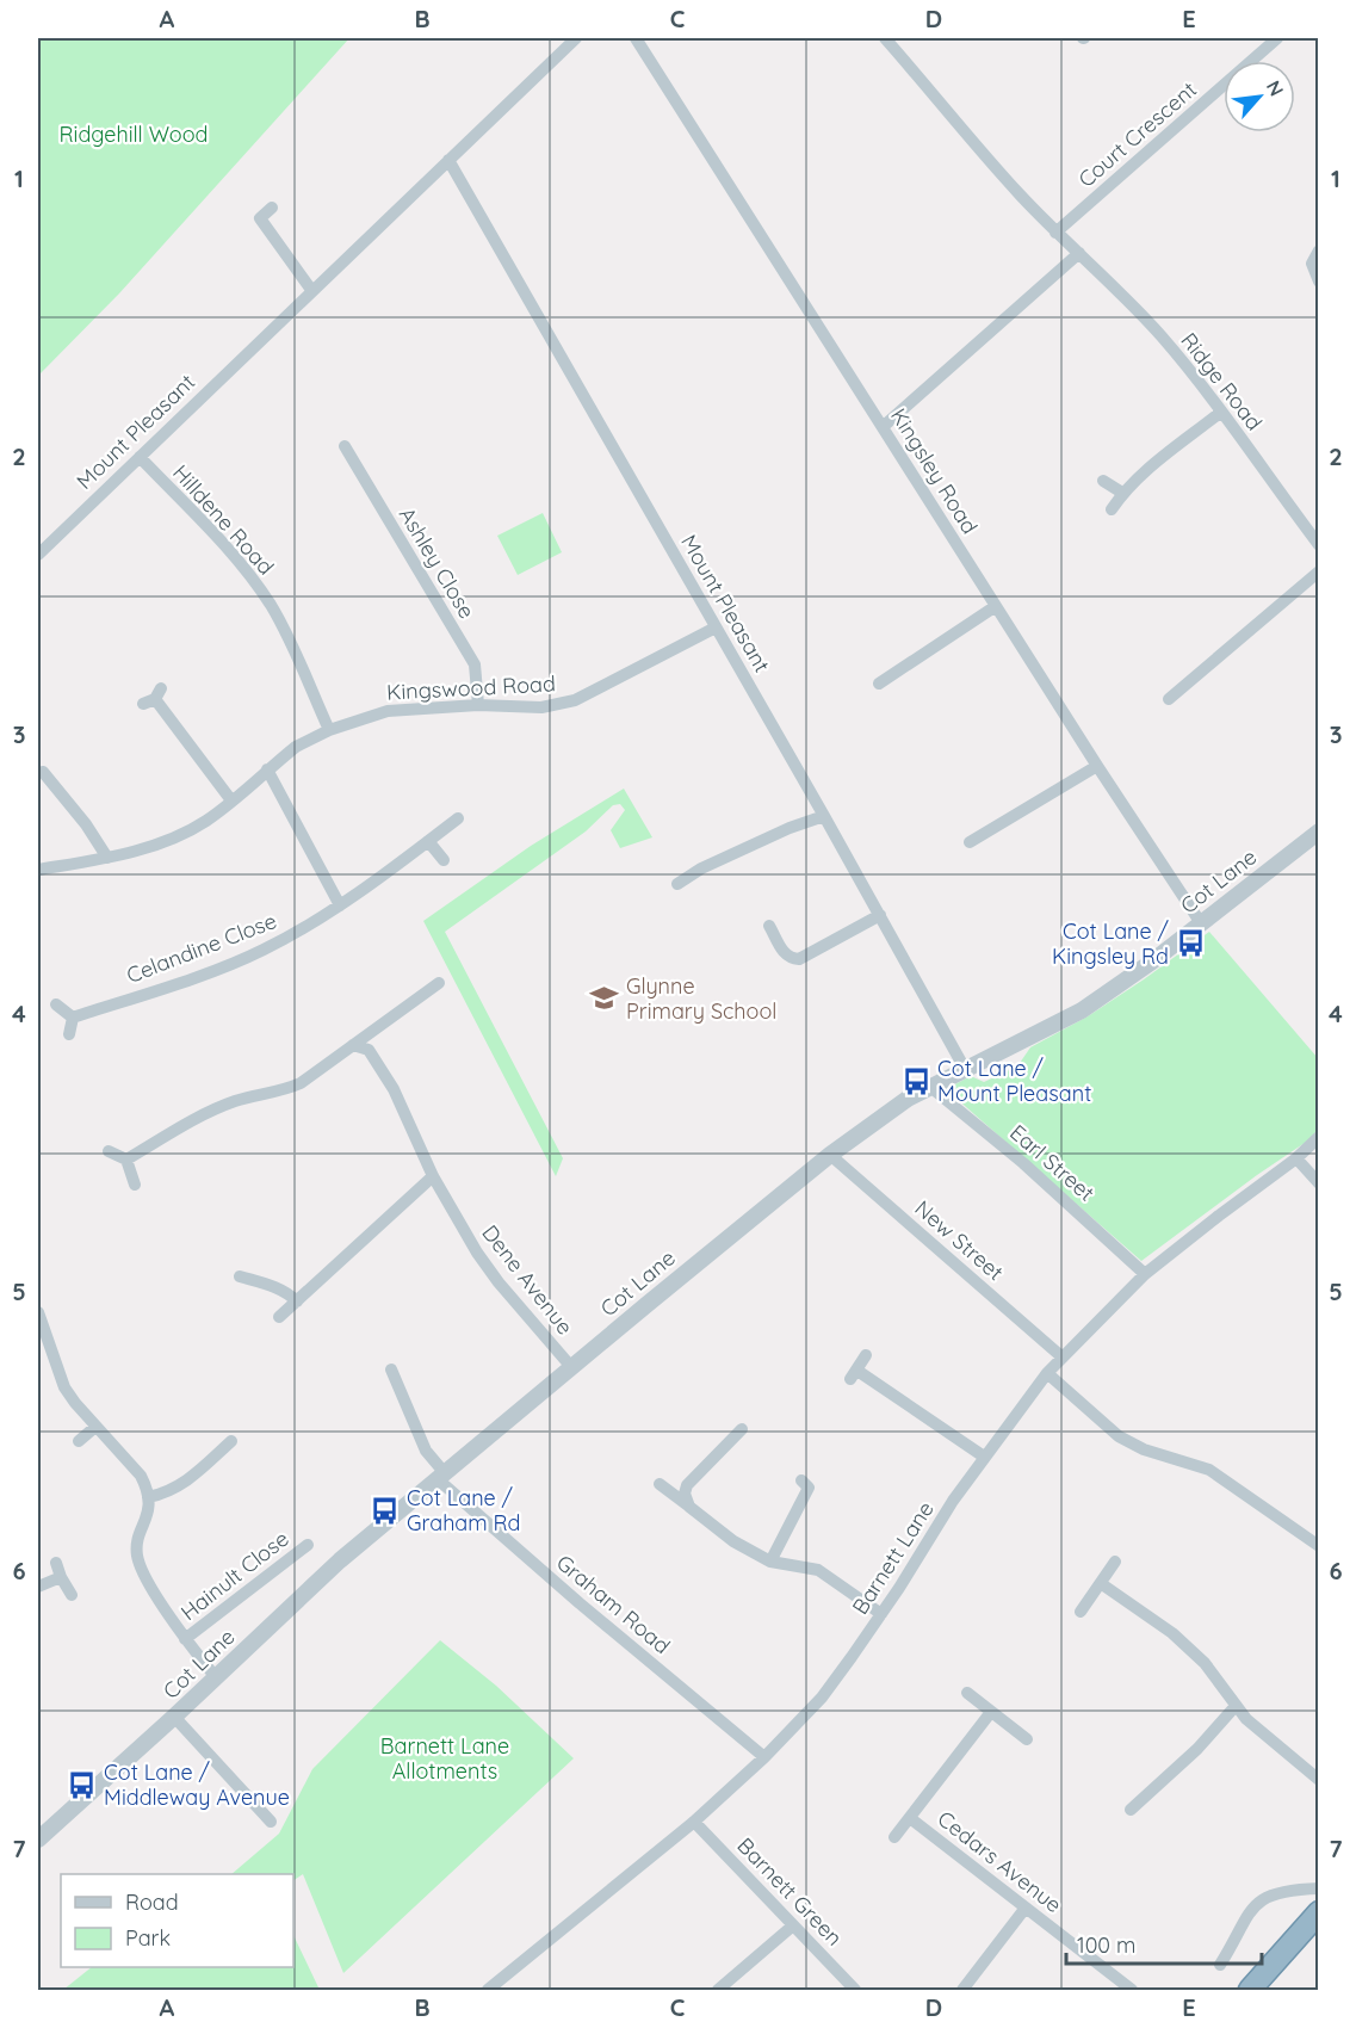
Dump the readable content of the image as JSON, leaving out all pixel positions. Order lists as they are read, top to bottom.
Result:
{
  "streets": {
    "street": [
      "Court Crescent",
      "Ridge Road",
      "Mount Pleasant",
      "Kingsley Road",
      "Hilldene Road",
      "Ashley Close",
      "Kingswood Road",
      "Cot Lane",
      "Celandine Close",
      "Earl Street",
      "New Street",
      "Dene Avenue",
      "Barnett Lane",
      "Hainult Close",
      "Graham Road",
      "Cedars Avenue",
      "Barnett Green"
    ]
  },
  "crossings": [
    ["Court Crescent", "Ridge Road"],
    ["Mount Pleasant", "Hilldene Road"],
    ["Mount Pleasant", "Kingswood Road"],
    ["Mount Pleasant", "Cot Lane"],
    ["Kingsley Road", "Cot Lane"],
    ["Hilldene Road", "Kingswood Road"],
    ["Ashley Close", "Kingswood Road"],
    ["Cot Lane", "Earl Street"],
    ["Cot Lane", "New Street"],
    ["Cot Lane", "Dene Avenue"],
    ["Cot Lane", "Graham Road"],
    ["Earl Street", "Barnett Lane"],
    ["New Street", "Barnett Lane"],
    ["Barnett Lane", "Graham Road"],
    ["Barnett Lane", "Barnett Green"]
  ],
  "parks": ["Ridgehill Wood", "Barnett Lane Allotments"],
  "places": {
    "bus stop": [
      "Cot Lane / Kingsley Rd",
      "Cot Lane / Mount Pleasant",
      "Cot Lane / Graham Rd",
      "Cot Lane / Middleway Avenue"
    ],
    "school or university": ["Glynne Primary School"]
  },
  "legend": ["Road", "Park"],
  "scale_bar": "100 m",
  "north": "top right",
  "grid": {
    "columns": [
      "A",
      "B",
      "C",
      "D",
      "E"
    ],
    "rows": [
      "1",
      "2",
      "3",
      "4",
      "5",
      "6",
      "7"
    ]
  }
}
